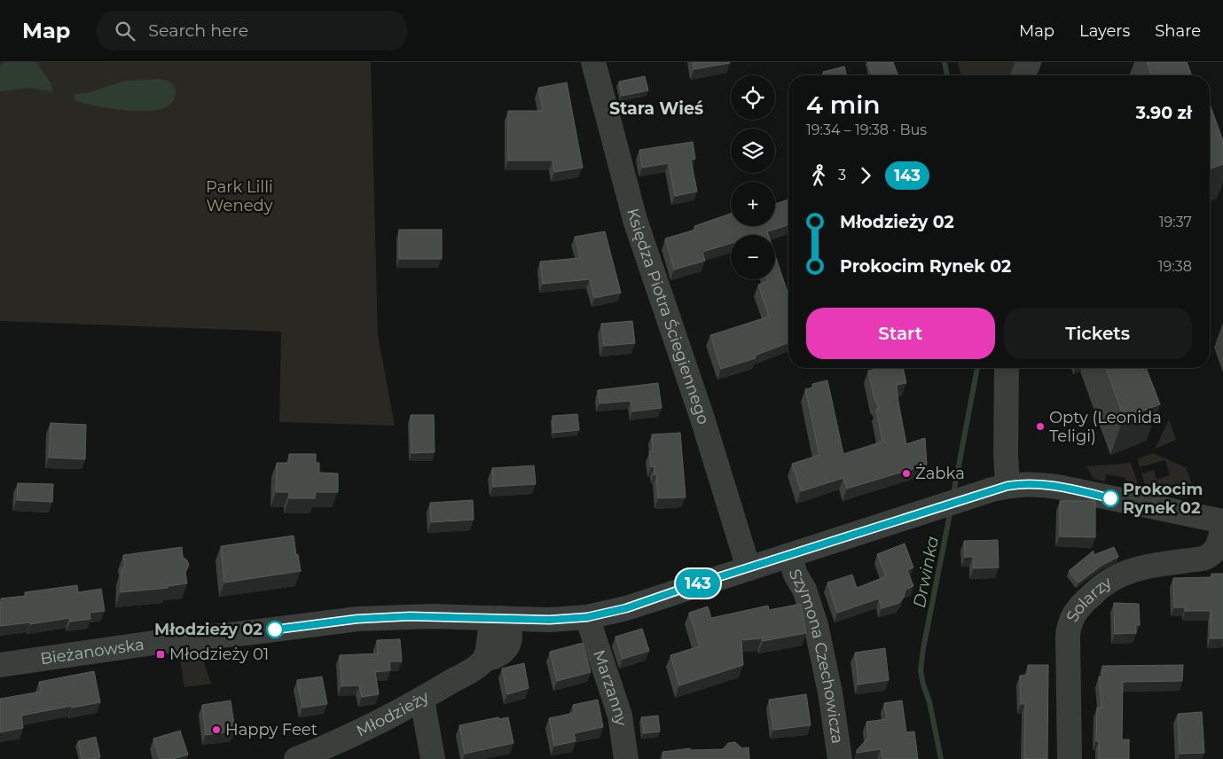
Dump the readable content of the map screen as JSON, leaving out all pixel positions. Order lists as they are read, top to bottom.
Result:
{
  "streets": {
    "street": [
      "Księdza Piotra Ściegiennego",
      "Solarzy",
      "Bieżanowska",
      "Szymona Czechowicza",
      "Marzanny",
      "Młodzieży"
    ]
  },
  "crossings": [
    ["Księdza Piotra Ściegiennego", "Bieżanowska"],
    ["Bieżanowska", "Szymona Czechowicza"],
    ["Bieżanowska", "Marzanny"],
    ["Bieżanowska", "Młodzieży"]
  ],
  "districts": ["Stara Wieś"],
  "water": ["Drwinka"],
  "parks": ["Park Lilli Wenedy"],
  "places": {
    "other": [
      "Opty (Leonida Teligi)",
      "Żabka",
      "Prokocim Rynek 02",
      "Młodzieży 02",
      "Happy Feet"
    ],
    "transit": ["Młodzieży 01"]
  },
  "lines": ["bus line 143"],
  "page": {
    "header": "Map",
    "search": "Search here",
    "nav": ["Map", "Layers", "Share"],
    "on_map": "143",
    "map_buttons": ["+", "−"],
    "heading": ["4 min", "19:34 – 19:38 · Bus", "3.90 zł"],
    "legs": ["3", "143"],
    "list": [
      {
        "name": "Młodzieży 02",
        "value": "19:37"
      },
      {
        "name": "Prokocim Rynek 02",
        "value": "19:38"
      }
    ],
    "buttons": ["Start", "Tickets"]
  }
}
